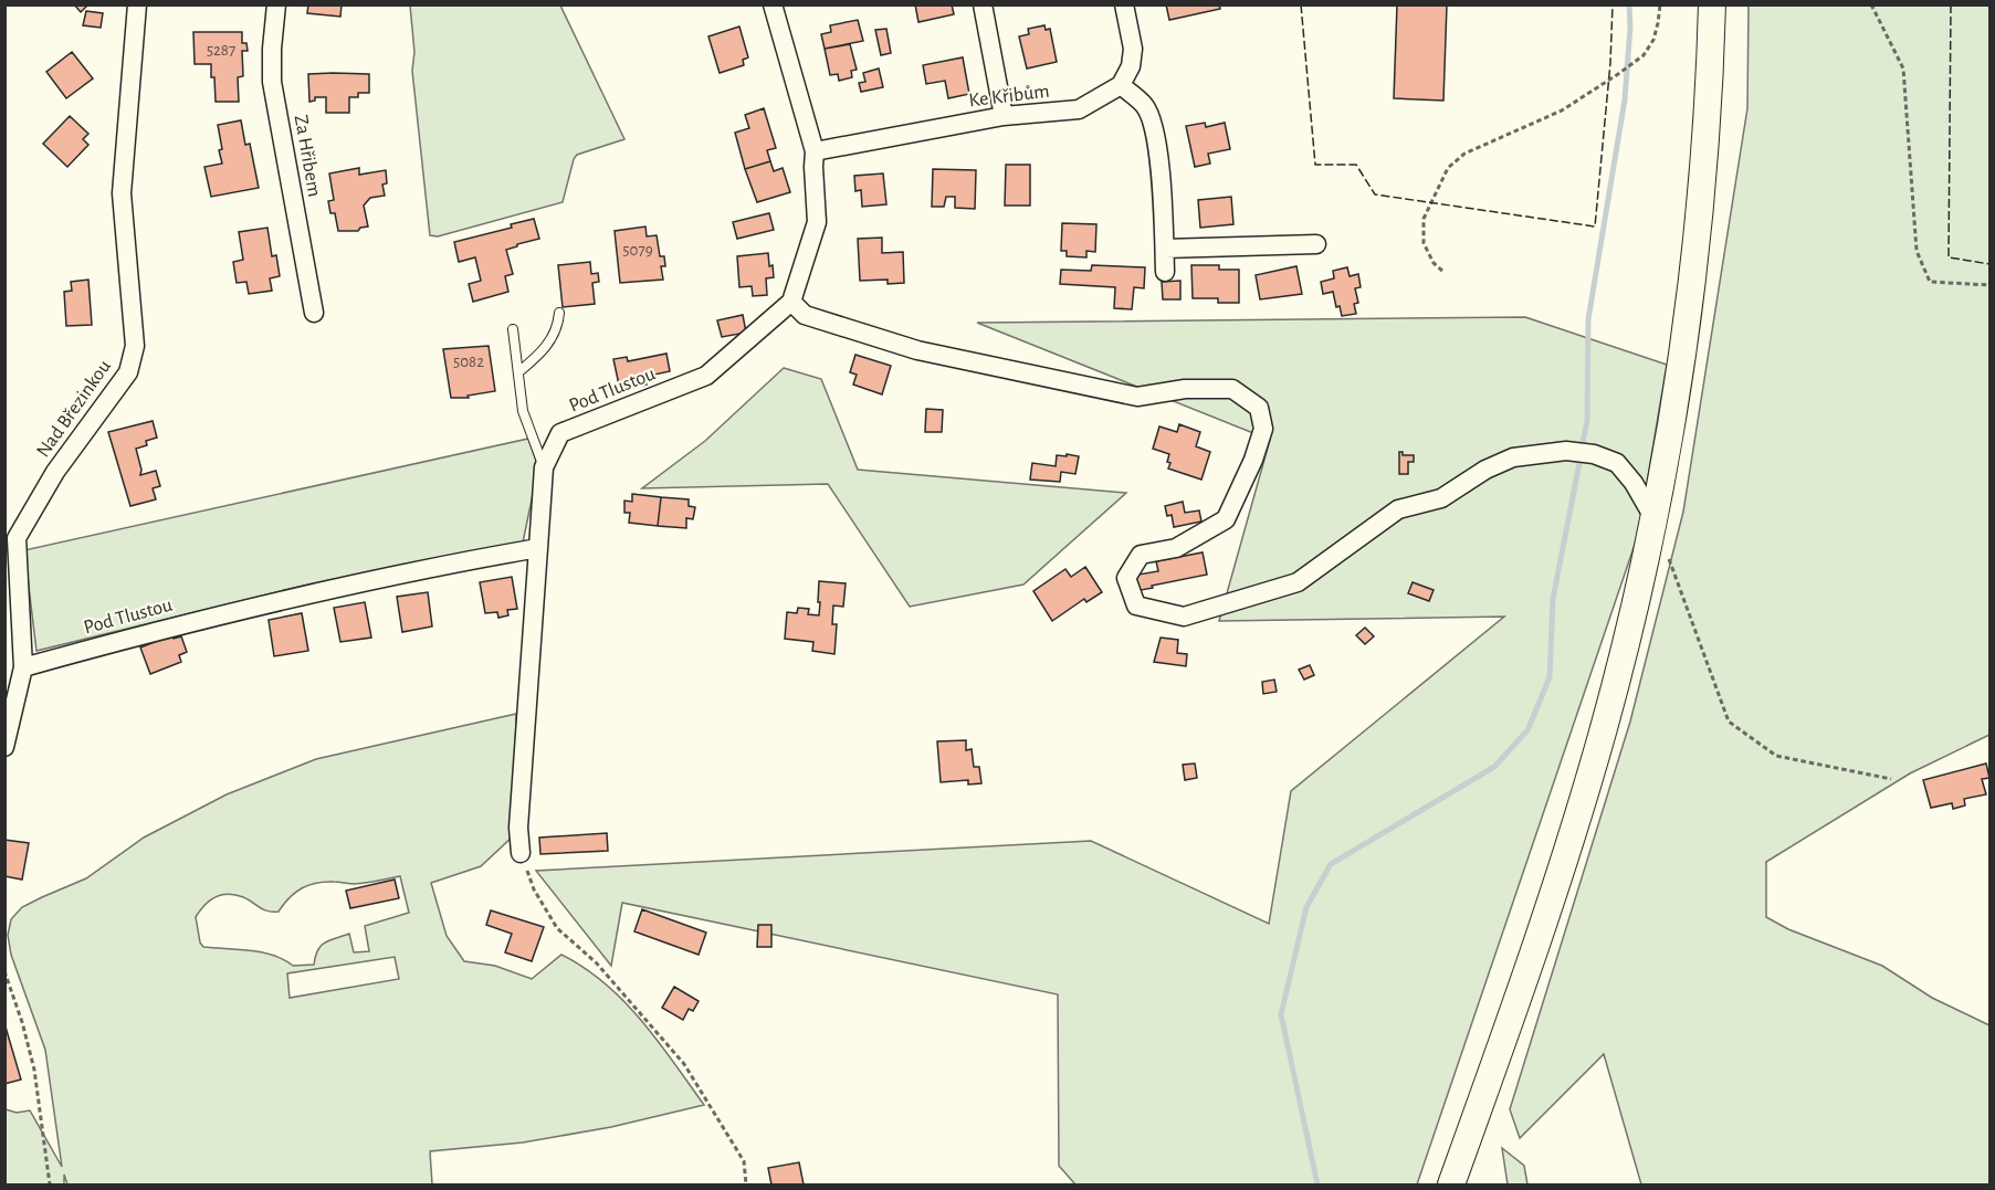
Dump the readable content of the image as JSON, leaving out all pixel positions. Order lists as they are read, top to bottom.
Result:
{
  "streets": {
    "street": [
      "Ke Křibům",
      "Za Hřibem",
      "Pod Tlustou",
      "Nad Březinkou"
    ]
  },
  "crossings": [
    ["Pod Tlustou", "Nad Březinkou"]
  ],
  "house_numbers": ["5287", "5079", "5082"]
}
